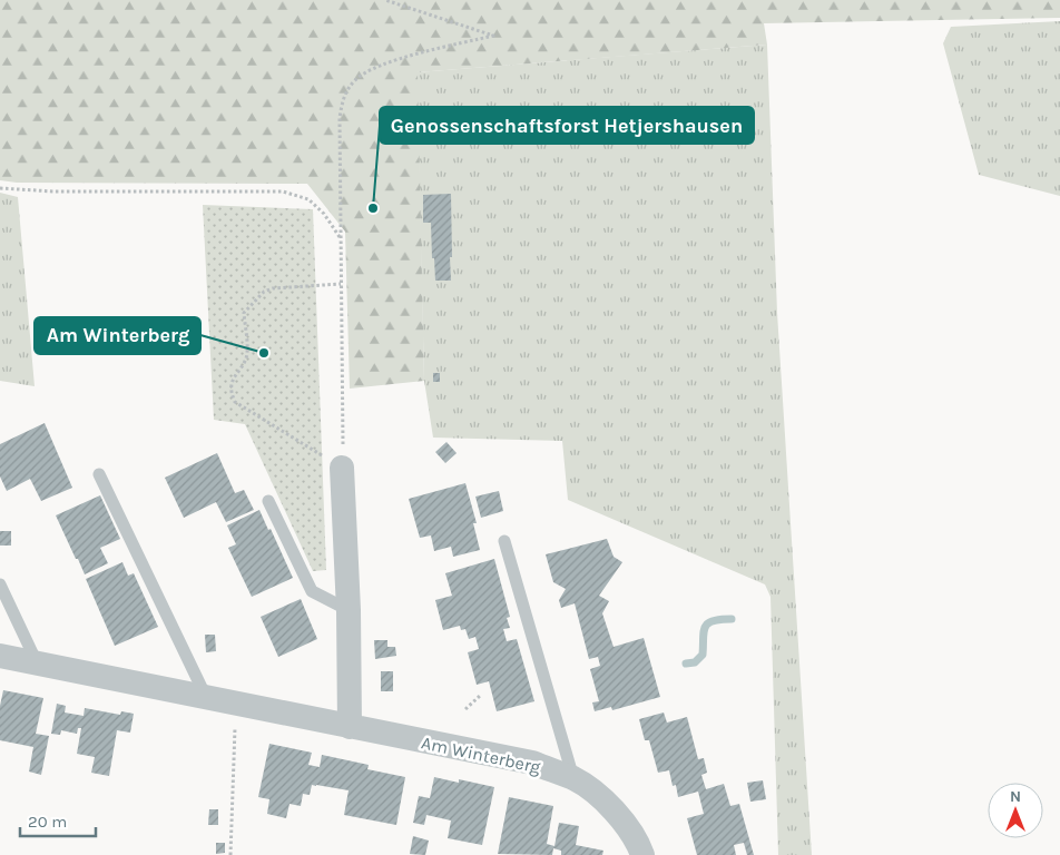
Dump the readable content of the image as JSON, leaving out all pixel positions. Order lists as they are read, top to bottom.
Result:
{
  "streets": {
    "street": ["Am Winterberg"]
  },
  "places": ["Genossenschaftsforst Hetjershausen", "Am Winterberg"],
  "scale_bar": "20 m",
  "north": "top"
}
